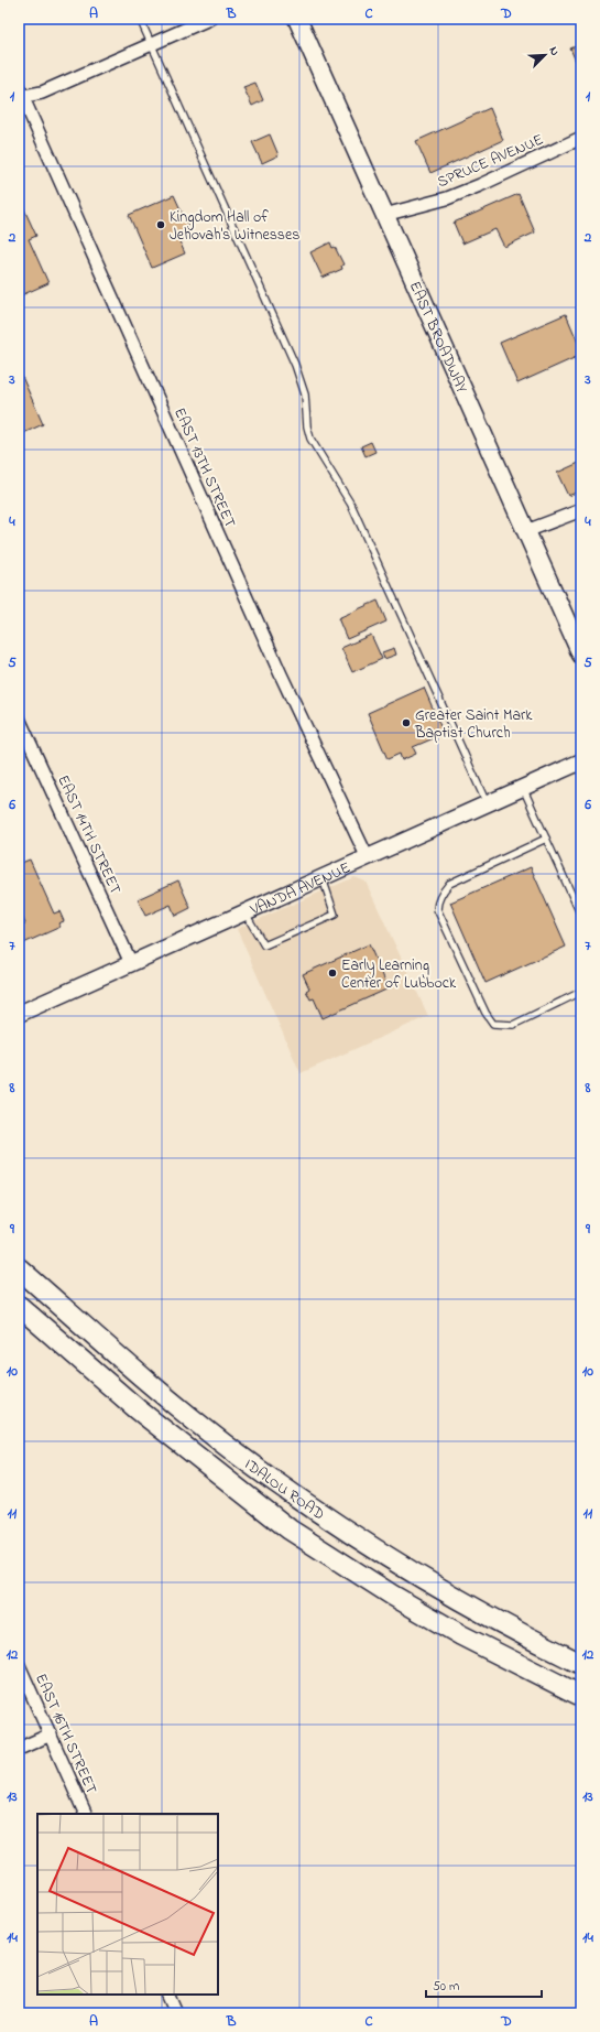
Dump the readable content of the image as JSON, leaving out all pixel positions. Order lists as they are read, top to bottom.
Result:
{
  "streets": {
    "main road": ["EAST BROADWAY", "IDALOU ROAD"],
    "street": [
      "SPRUCE AVENUE",
      "EAST 13TH STREET",
      "EAST 14TH STREET",
      "VANDA AVENUE",
      "EAST 16TH STREET"
    ]
  },
  "crossings": [
    ["SPRUCE AVENUE", "EAST BROADWAY"],
    ["EAST 13TH STREET", "VANDA AVENUE"],
    ["EAST 14TH STREET", "VANDA AVENUE"]
  ],
  "places": ["Kingdom Hall of Jehovah's Witnesses", "Greater Saint Mark Baptist Church", "Early Learning Center of Lubbock"],
  "scale_bar": "50 m",
  "north": "top right",
  "grid": {
    "columns": [
      "A",
      "B",
      "C",
      "D"
    ],
    "rows": [
      "1",
      "2",
      "3",
      "4",
      "5",
      "6",
      "7",
      "8",
      "9",
      "10",
      "11",
      "12",
      "13",
      "14"
    ]
  }
}
